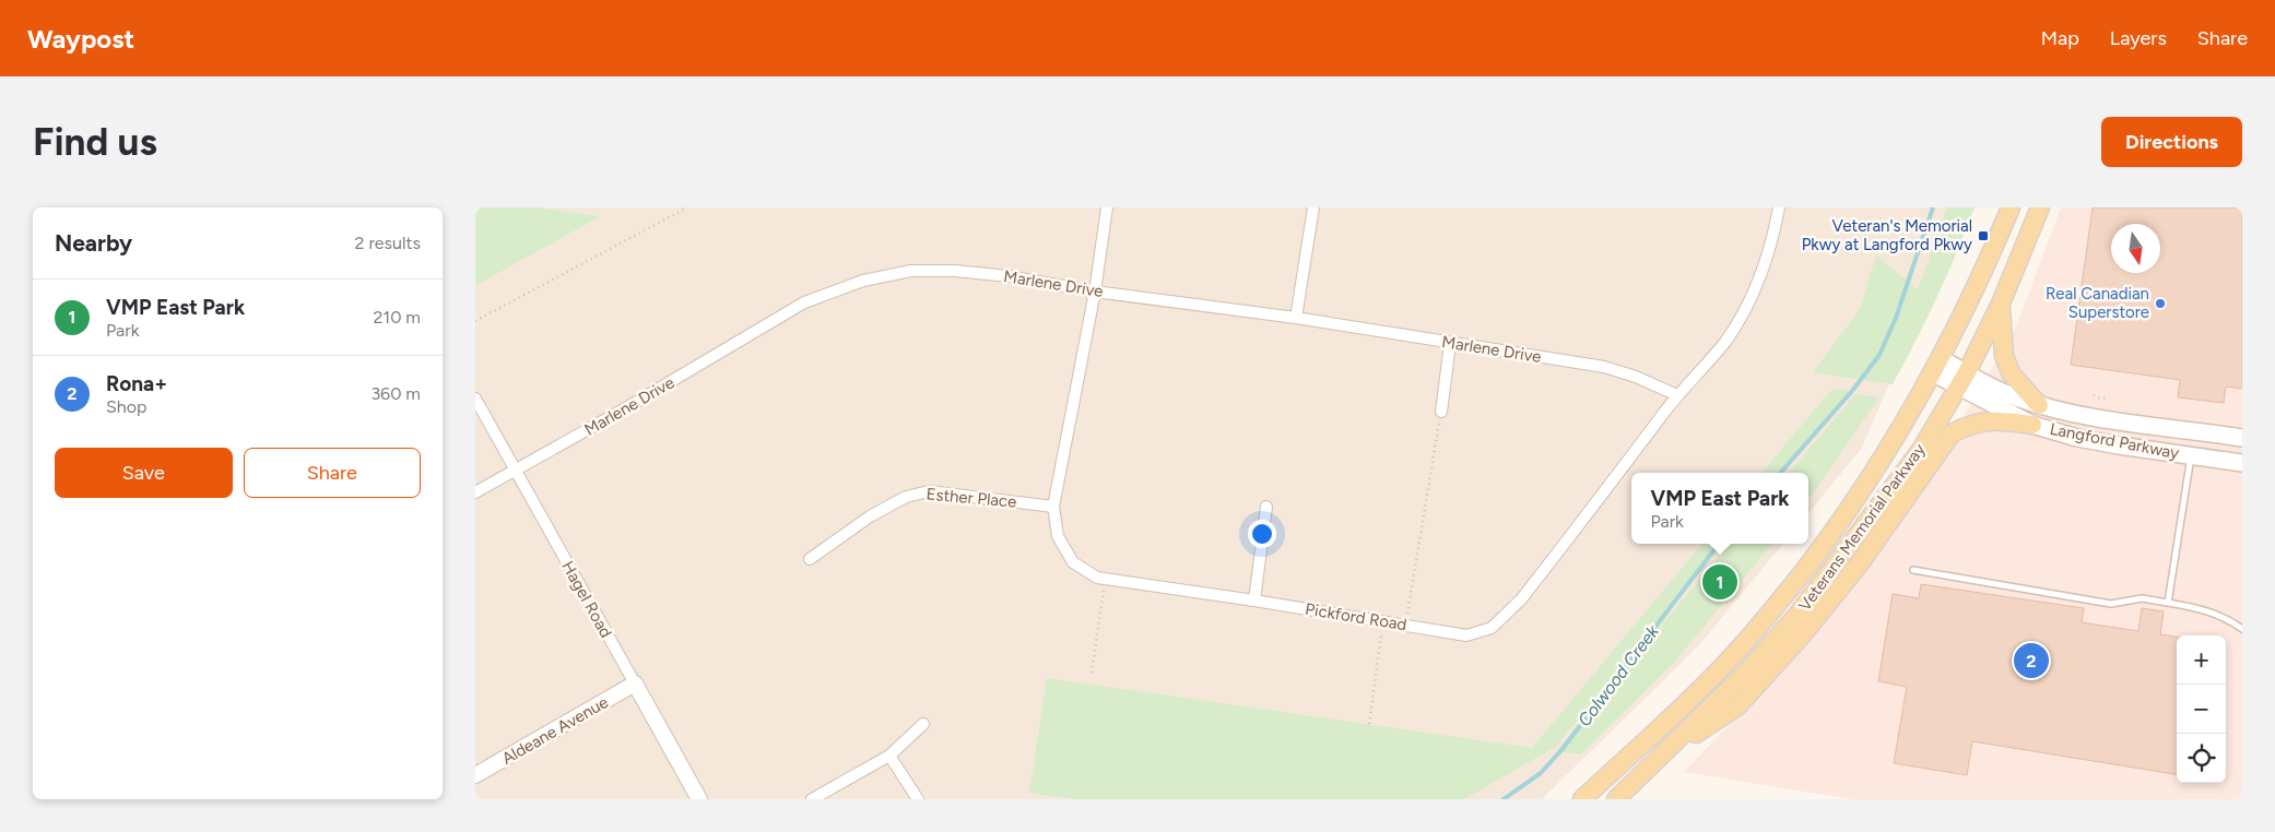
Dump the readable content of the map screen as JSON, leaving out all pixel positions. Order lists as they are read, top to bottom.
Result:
{
  "streets": {
    "main road": ["Langford Parkway", "Veterans Memorial Parkway"],
    "street": [
      "Marlene Drive",
      "Esther Place",
      "Hagel Road",
      "Pickford Road",
      "Aldeane Avenue"
    ]
  },
  "crossings": [
    ["Marlene Drive", "Hagel Road"],
    ["Marlene Drive", "Pickford Road"],
    ["Langford Parkway", "Veterans Memorial Parkway"],
    ["Esther Place", "Pickford Road"],
    ["Hagel Road", "Aldeane Avenue"]
  ],
  "water": ["Colwood Creek"],
  "places": {
    "transit": ["Veteran's Memorial Pkwy at Langford Pkwy"],
    "other": ["Real Canadian Superstore"]
  },
  "north": "bottom",
  "page": {
    "header": "Waypost",
    "nav": ["Map", "Layers", "Share"],
    "buttons": [
      "Directions",
      ["Save", "Share"]
    ],
    "title": "Find us",
    "heading": ["Nearby", "2 results"],
    "list": [
      {
        "mark": "1",
        "name": "VMP East Park",
        "note": "Park",
        "value": "210 m"
      },
      {
        "mark": "2",
        "name": "Rona+",
        "note": "Shop",
        "value": "360 m"
      }
    ],
    "popup": ["VMP East Park", "Park"],
    "pins": ["1", "2"],
    "map_buttons": ["+", "−"]
  }
}
